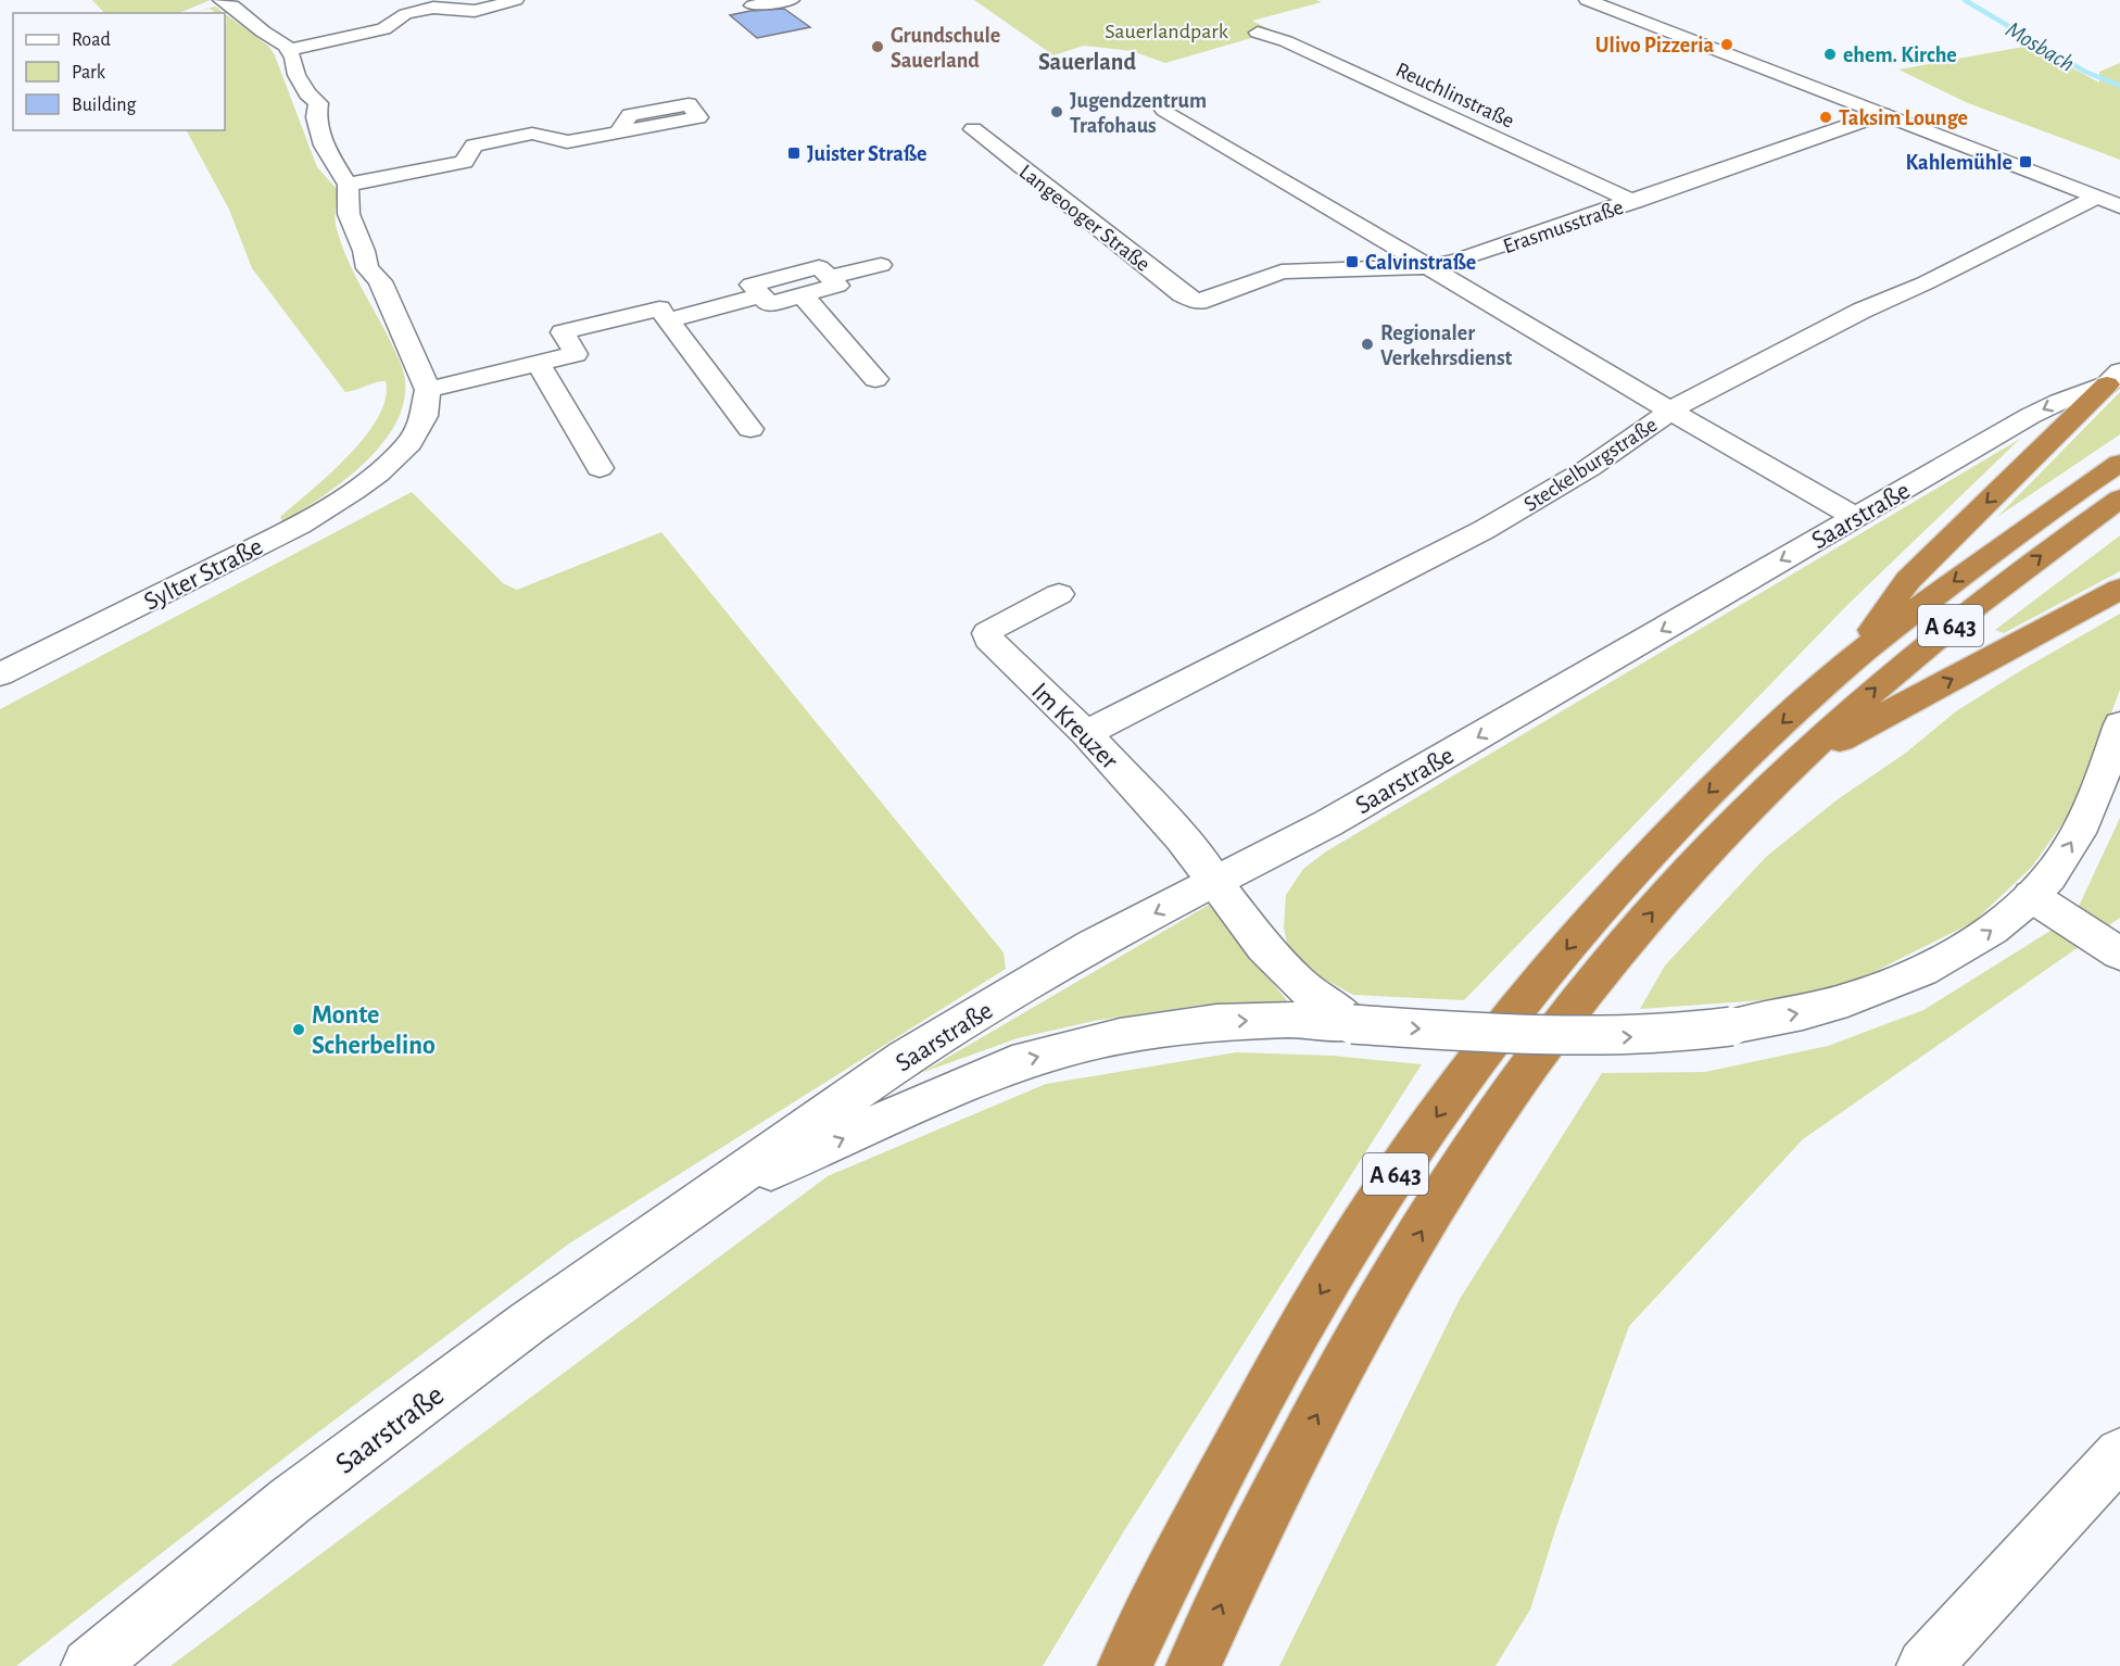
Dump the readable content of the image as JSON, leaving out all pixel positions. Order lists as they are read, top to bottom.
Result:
{
  "streets": {
    "highway": ["A 643"],
    "street": [
      "Reuchlinstraße",
      "Langeooger Straße",
      "Erasmusstraße",
      "Steckelburgstraße",
      "Saarstraße",
      "Sylter Straße",
      "Im Kreuzer"
    ]
  },
  "crossings": [
    ["Reuchlinstraße", "Erasmusstraße"],
    ["Langeooger Straße", "Erasmusstraße"],
    ["Steckelburgstraße", "Im Kreuzer"],
    ["Saarstraße", "Im Kreuzer"]
  ],
  "districts": ["Sauerland"],
  "water": ["Mosbach"],
  "parks": ["Sauerlandpark"],
  "places": {
    "other": [
      "Ulivo Pizzeria",
      "Grundschule Sauerland",
      "ehem. Kirche",
      "Jugendzentrum Trafohaus",
      "Taksim Lounge",
      "Regionaler Verkehrsdienst",
      "Monte Scherbelino"
    ],
    "transit": ["Juister Straße", "Kahlemühle", "Calvinstraße"]
  },
  "legend": ["Road", "Park", "Building"]
}
